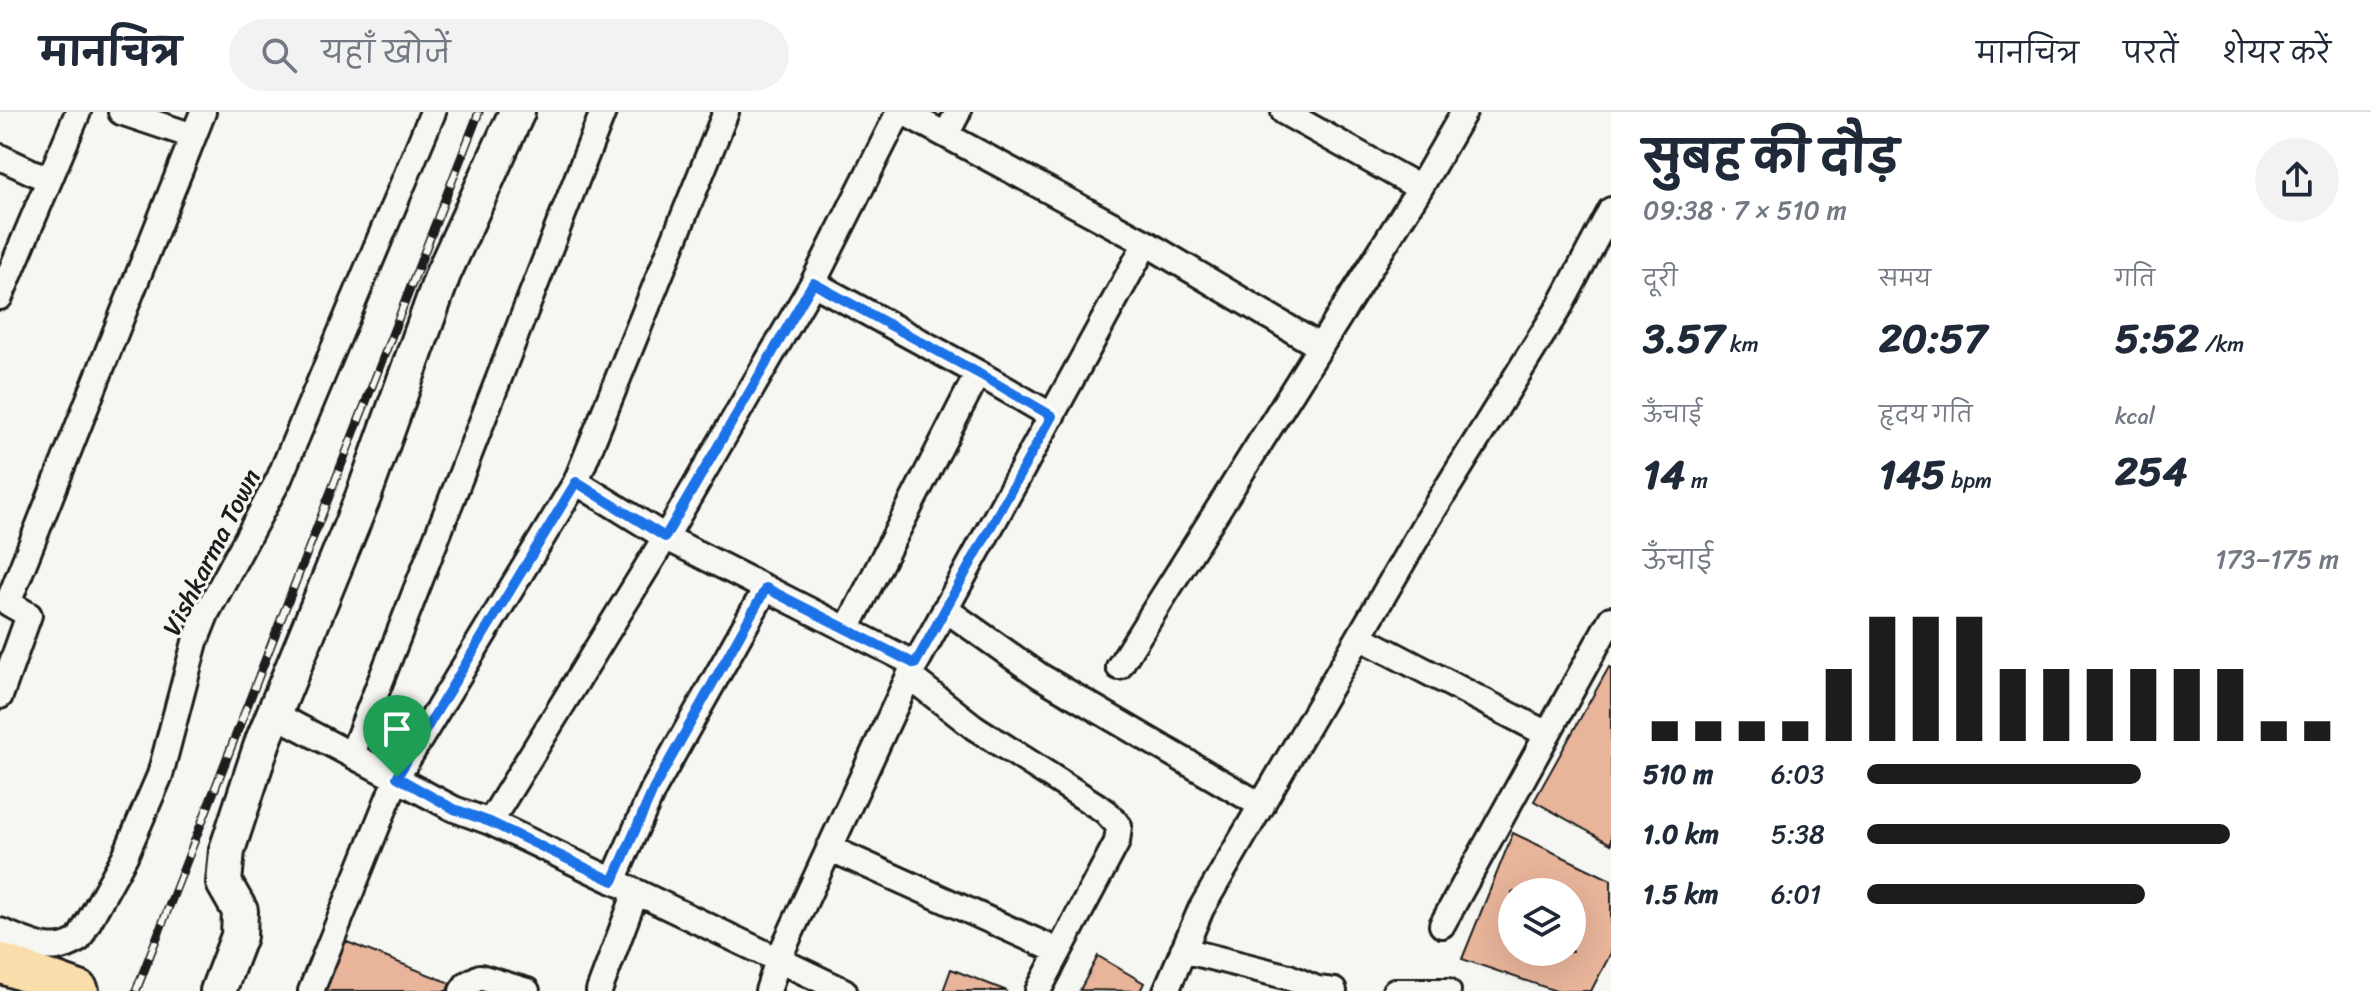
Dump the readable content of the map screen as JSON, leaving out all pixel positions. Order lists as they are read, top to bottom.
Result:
{
  "streets": {
    "street": ["Vishkarma Town"]
  },
  "page": {
    "header": "मानचित्र",
    "search": "यहाँ खोजें",
    "nav": ["मानचित्र", "परतें", "शेयर करें"],
    "heading": ["सुबह की दौड़", "09:38 · 7 × 510 m"],
    "stats": [
      ["दूरी", "3.57 km"],
      ["समय", "20:57"],
      ["गति", "5:52 /km"],
      ["ऊँचाई", "14 m"],
      ["हृदय गति", "145 bpm"],
      ["kcal", "254"]
    ],
    "chart": ["ऊँचाई", "173–175 m"],
    "list": [
      {
        "name": "510 m",
        "note": "6:03"
      },
      {
        "name": "1.0 km",
        "note": "5:38"
      },
      {
        "name": "1.5 km",
        "note": "6:01"
      }
    ]
  }
}
